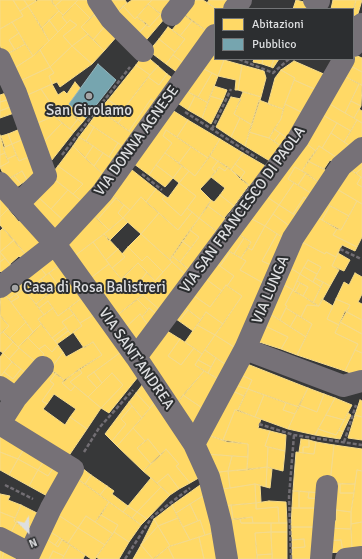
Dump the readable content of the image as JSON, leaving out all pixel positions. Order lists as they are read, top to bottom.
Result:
{
  "streets": {
    "street": [
      "VIA DONNA AGNESE",
      "VIA SAN FRANCESCO DI PAOLA",
      "VIA LUNGA",
      "VIA SANT'ANDREA"
    ]
  },
  "crossings": [
    ["VIA DONNA AGNESE", "VIA SANT'ANDREA"],
    ["VIA SAN FRANCESCO DI PAOLA", "VIA SANT'ANDREA"],
    ["VIA LUNGA", "VIA SANT'ANDREA"]
  ],
  "places": ["San Girolamo", "Casa di Rosa Balistreri"],
  "legend": ["Abitazioni", "Pubblico"],
  "north": "bottom right"
}
